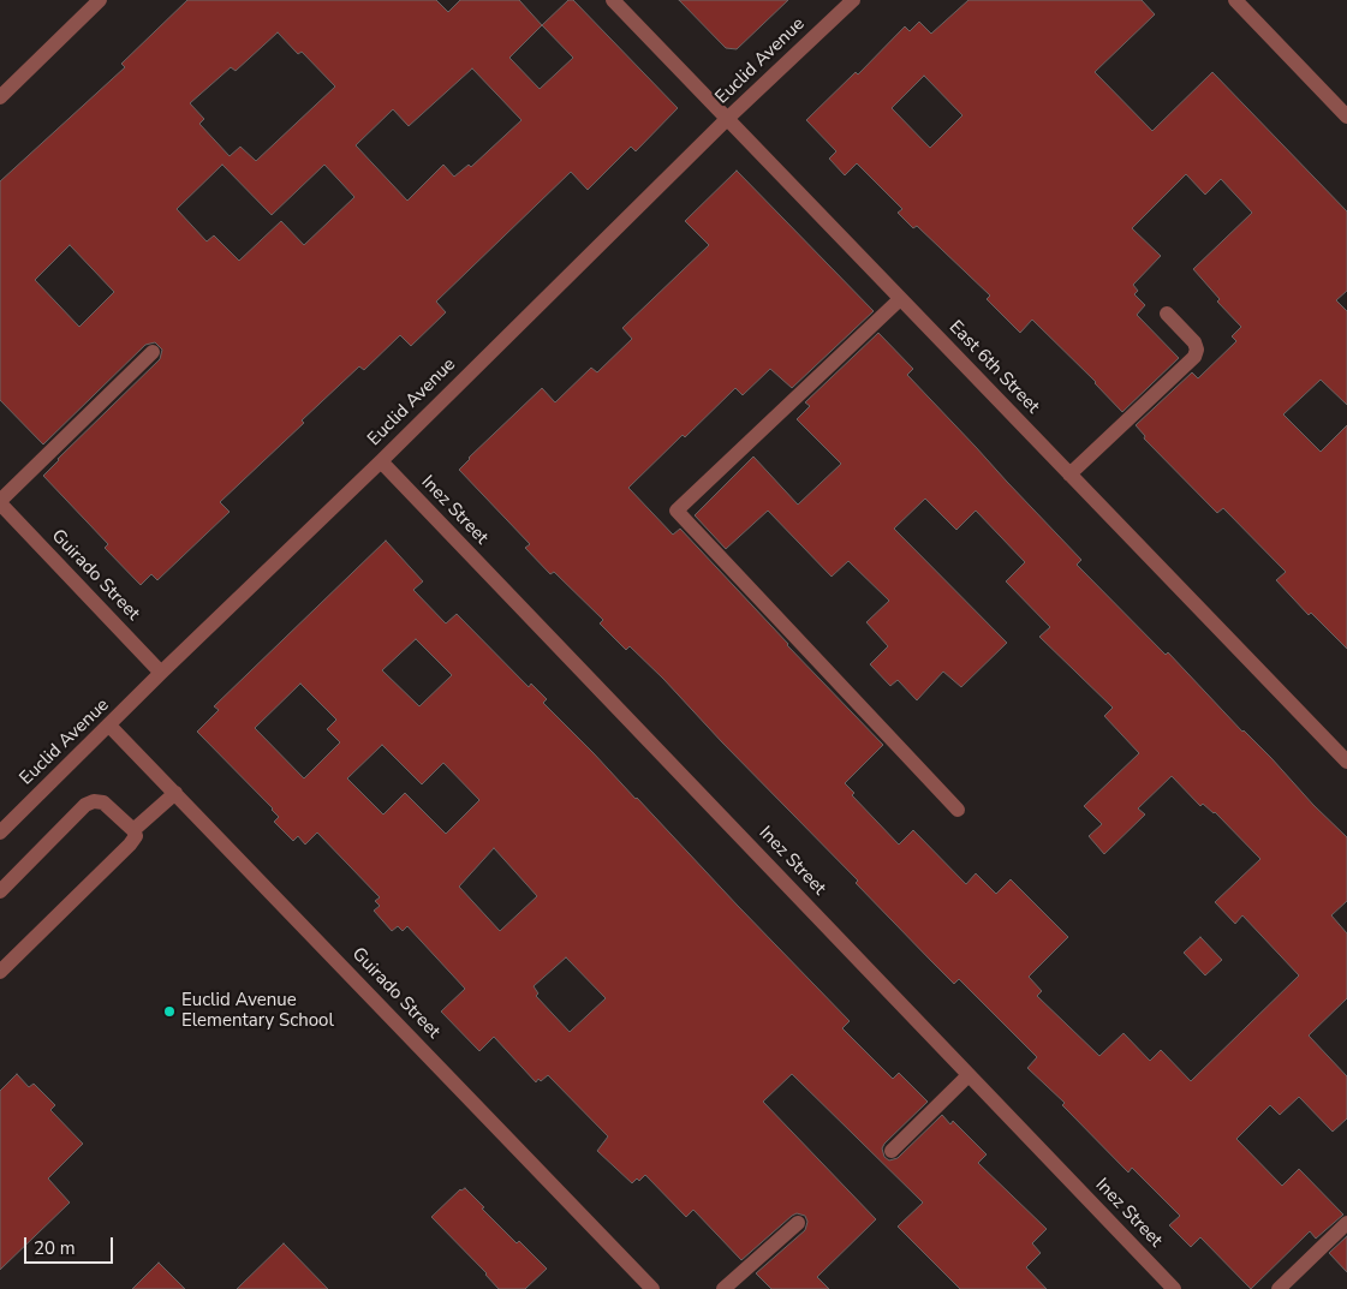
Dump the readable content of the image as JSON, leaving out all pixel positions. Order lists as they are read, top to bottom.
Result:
{
  "streets": {
    "street": [
      "Euclid Avenue",
      "East 6th Street",
      "Inez Street",
      "Guirado Street"
    ]
  },
  "crossings": [
    ["Euclid Avenue", "East 6th Street"],
    ["Euclid Avenue", "Inez Street"],
    ["Euclid Avenue", "Guirado Street"]
  ],
  "places": ["Euclid Avenue Elementary School"],
  "scale_bar": "20 m"
}
